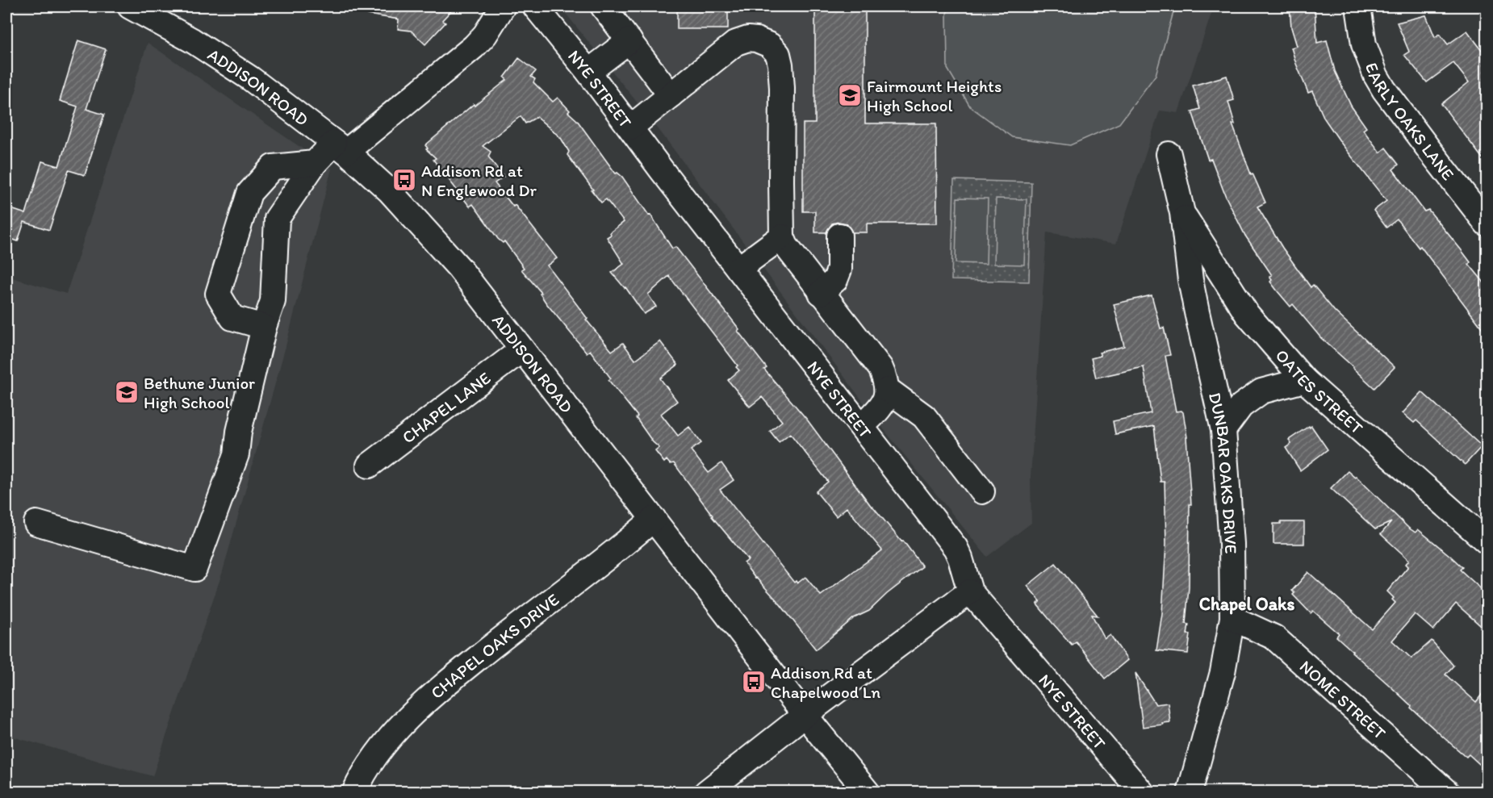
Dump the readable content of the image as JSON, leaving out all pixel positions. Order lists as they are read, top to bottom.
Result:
{
  "streets": {
    "street": [
      "ADDISON ROAD",
      "NYE STREET",
      "EARLY OAKS LANE",
      "OATES STREET",
      "CHAPEL LANE",
      "DUNBAR OAKS DRIVE",
      "CHAPEL OAKS DRIVE",
      "NOME STREET"
    ]
  },
  "crossings": [
    ["ADDISON ROAD", "CHAPEL LANE"],
    ["ADDISON ROAD", "CHAPEL OAKS DRIVE"],
    ["OATES STREET", "DUNBAR OAKS DRIVE"],
    ["DUNBAR OAKS DRIVE", "NOME STREET"]
  ],
  "districts": ["Chapel Oaks"],
  "places": {
    "school or university": ["Fairmount Heights High School", "Bethune Junior High School"],
    "bus stop": ["Addison Rd at N Englewood Dr", "Addison Rd at Chapelwood Ln"]
  }
}
